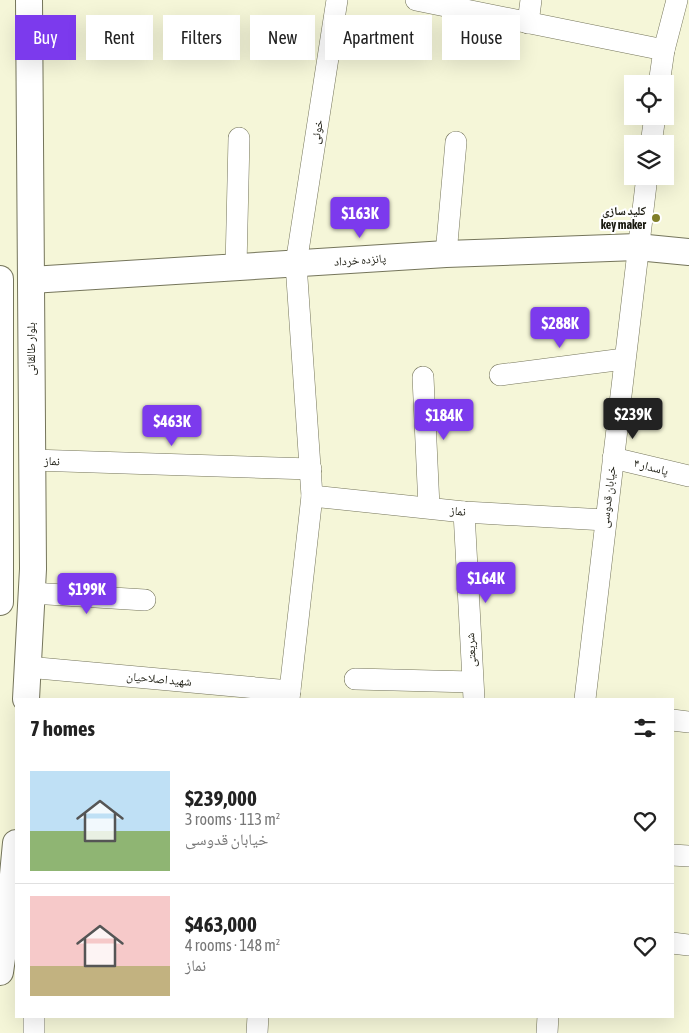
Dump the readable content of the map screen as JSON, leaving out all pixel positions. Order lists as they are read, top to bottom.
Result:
{
  "streets": {
    "main road": ["پانزده خرداد", "بلوار طالقانی"],
    "street": [
      "خوئی",
      "نماز",
      "پاسدار ۴",
      "خیابان قدوسی",
      "شریعتی",
      "شهید اصلاحیان"
    ]
  },
  "crossings": [
    ["خوئی", "پانزده خرداد"],
    ["خوئی", "نماز"],
    ["خوئی", "شهید اصلاحیان"],
    ["پانزده خرداد", "بلوار طالقانی"],
    ["پانزده خرداد", "خیابان قدوسی"],
    ["بلوار طالقانی", "نماز"],
    ["بلوار طالقانی", "شهید اصلاحیان"],
    ["نماز", "خیابان قدوسی"],
    ["نماز", "شریعتی"],
    ["پاسدار ۴", "خیابان قدوسی"]
  ],
  "places": ["کلید سازی key maker"],
  "page": {
    "chip": [
      "Buy",
      "Rent",
      "Filters",
      "New",
      "Apartment",
      "House"
    ],
    "price": [
      "$163K",
      "$288K",
      "$239K",
      "$184K",
      "$463K",
      "$164K",
      "$199K"
    ],
    "heading": "7 homes",
    "list": [
      {
        "name": "$239,000",
        "note": "3 rooms · 113 m² · خیابان قدوسی"
      },
      {
        "name": "$463,000",
        "note": "4 rooms · 148 m² · نماز"
      }
    ]
  }
}
